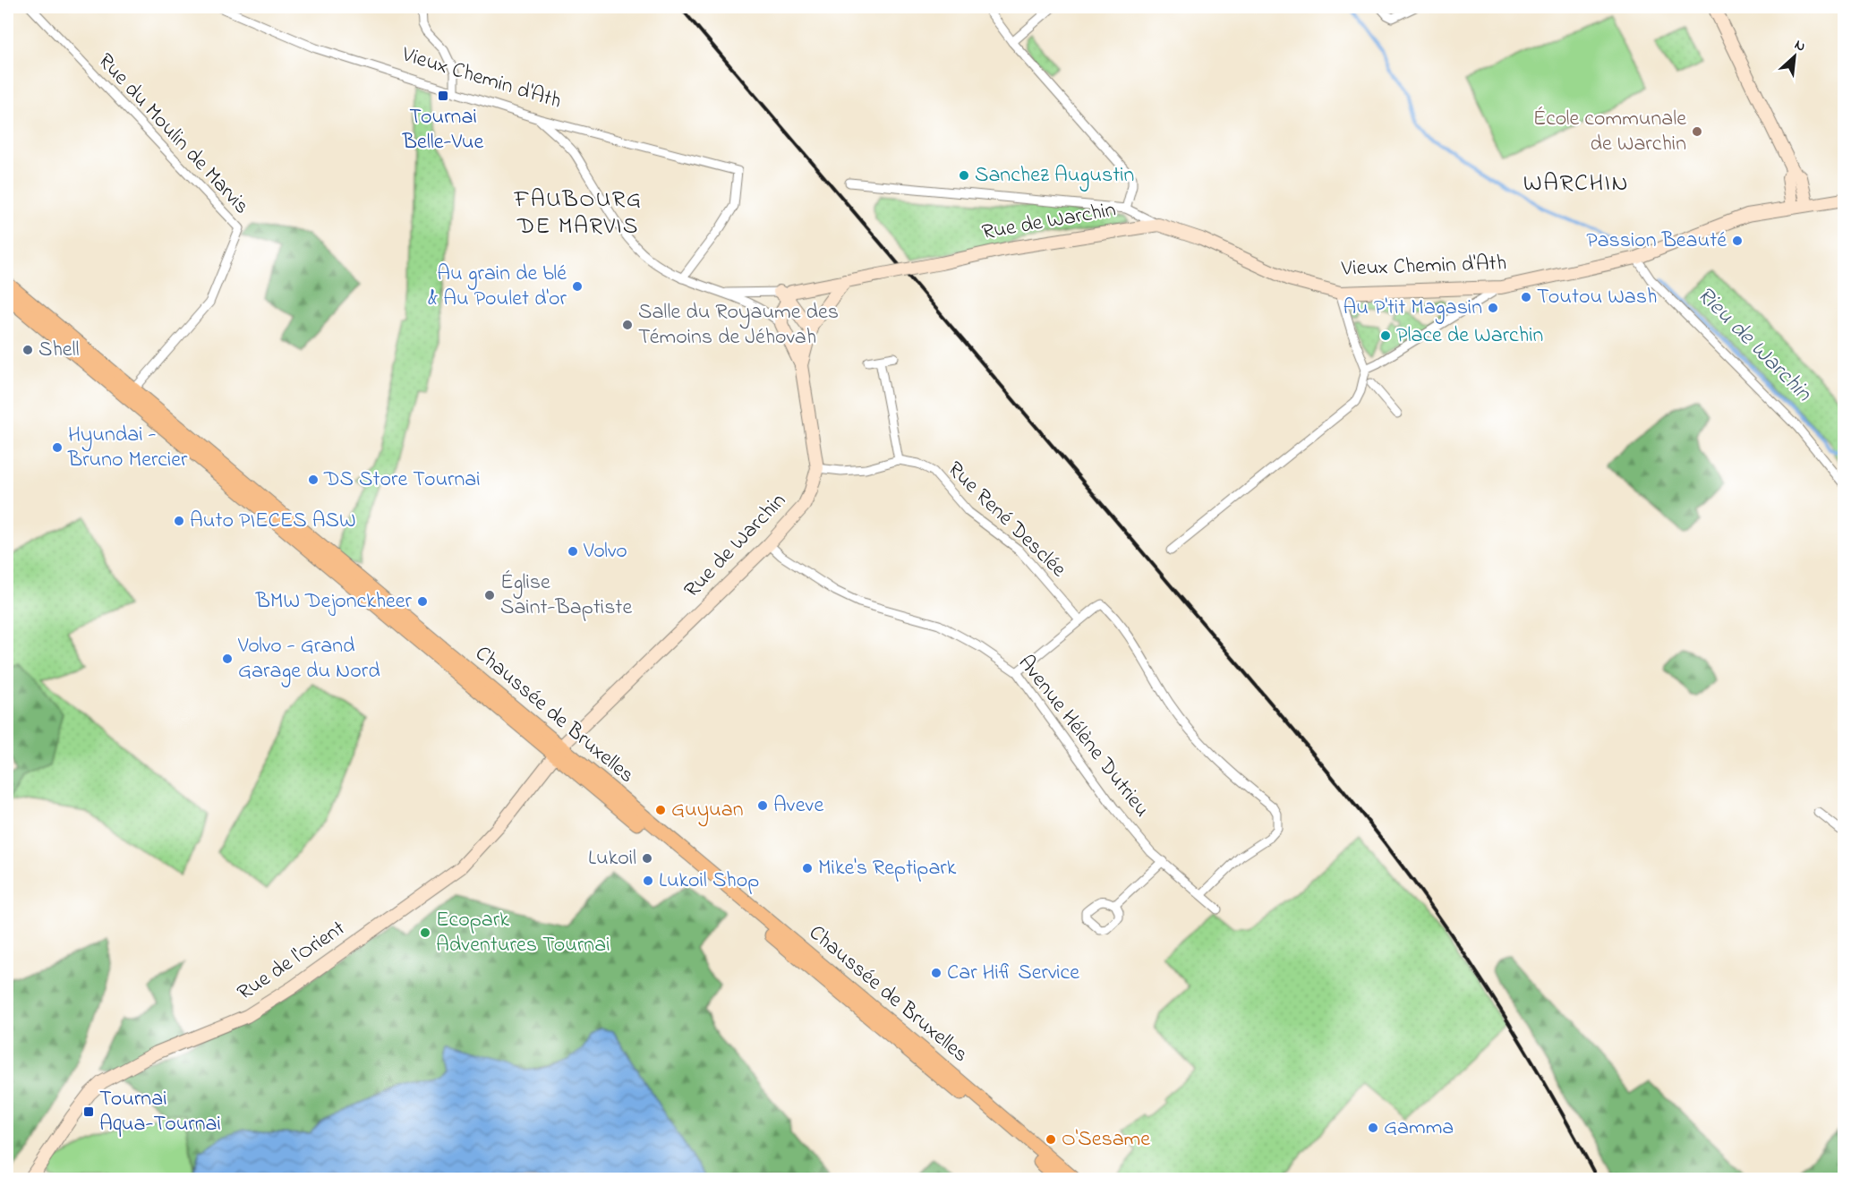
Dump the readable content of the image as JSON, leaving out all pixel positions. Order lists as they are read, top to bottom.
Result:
{
  "streets": {
    "main road": ["Chaussée de Bruxelles"],
    "street": [
      "Vieux Chemin d'Ath",
      "Rue du Moulin de Marvis",
      "Rue de Warchin",
      "Rue René Desclée",
      "Avenue Hélène Dutrieu",
      "Rue de l'Orient"
    ]
  },
  "crossings": [
    ["Vieux Chemin d'Ath", "Rue de Warchin"],
    ["Rue du Moulin de Marvis", "Chaussée de Bruxelles"],
    ["Rue de Warchin", "Chaussée de Bruxelles"],
    ["Rue de Warchin", "Avenue Hélène Dutrieu"],
    ["Rue de Warchin", "Rue de l'Orient"],
    ["Chaussée de Bruxelles", "Rue de l'Orient"]
  ],
  "districts": ["WARCHIN", "FAUBOURG DE MARVIS"],
  "water": ["Rieu de Warchin"],
  "places": {
    "transit": ["Tournai Belle-Vue", "Tournai Aqua-Tournai"],
    "other": [
      "École communale de Warchin",
      "Sanchez Augustin",
      "Passion Beauté",
      "Au grain de blé & Au Poulet d'or",
      "Toutou Wash",
      "Au P'tit Magasin",
      "Salle du Royaume des Témoins de Jéhovah",
      "Place de Warchin",
      "Shell",
      "Hyundai - Bruno Mercier",
      "DS Store Tournai",
      "Auto PIECES ASW",
      "Volvo",
      "Église Saint-Baptiste",
      "BMW Dejonckheer",
      "Volvo - Grand Garage du Nord",
      "Aveve",
      "Guyuan",
      "Lukoil",
      "Mike's Reptipark",
      "Lukoil Shop",
      "Ecopark Adventures Tournai",
      "Car Hifi Service",
      "Gamma",
      "O'Sesame"
    ]
  },
  "north": "top right"
}
